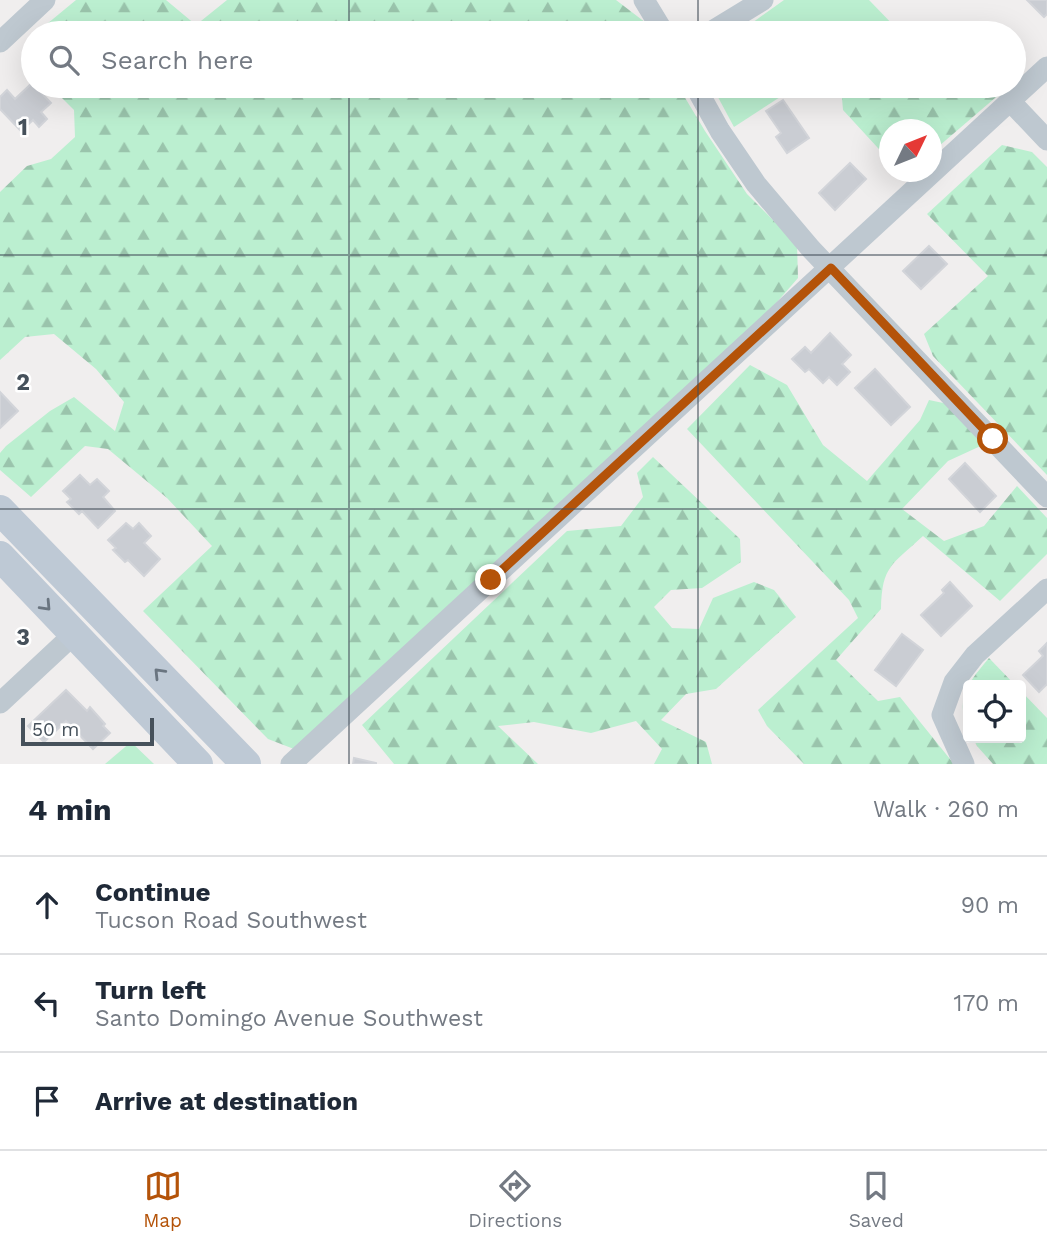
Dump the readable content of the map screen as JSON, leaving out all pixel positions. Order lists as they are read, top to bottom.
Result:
{
  "scale_bar": "50 m",
  "north": "top right",
  "page": {
    "search": "Search here",
    "scale": "50 m",
    "heading": ["4 min", "Walk · 260 m"],
    "list": [
      ["Continue", "Tucson Road Southwest", "90 m"],
      ["Turn left", "Santo Domingo Avenue Southwest", "170 m"],
      "Arrive at destination"
    ],
    "nav": ["Map", "Directions", "Saved"]
  },
  "grid": {
    "rows": ["1", "2", "3"]
  }
}
